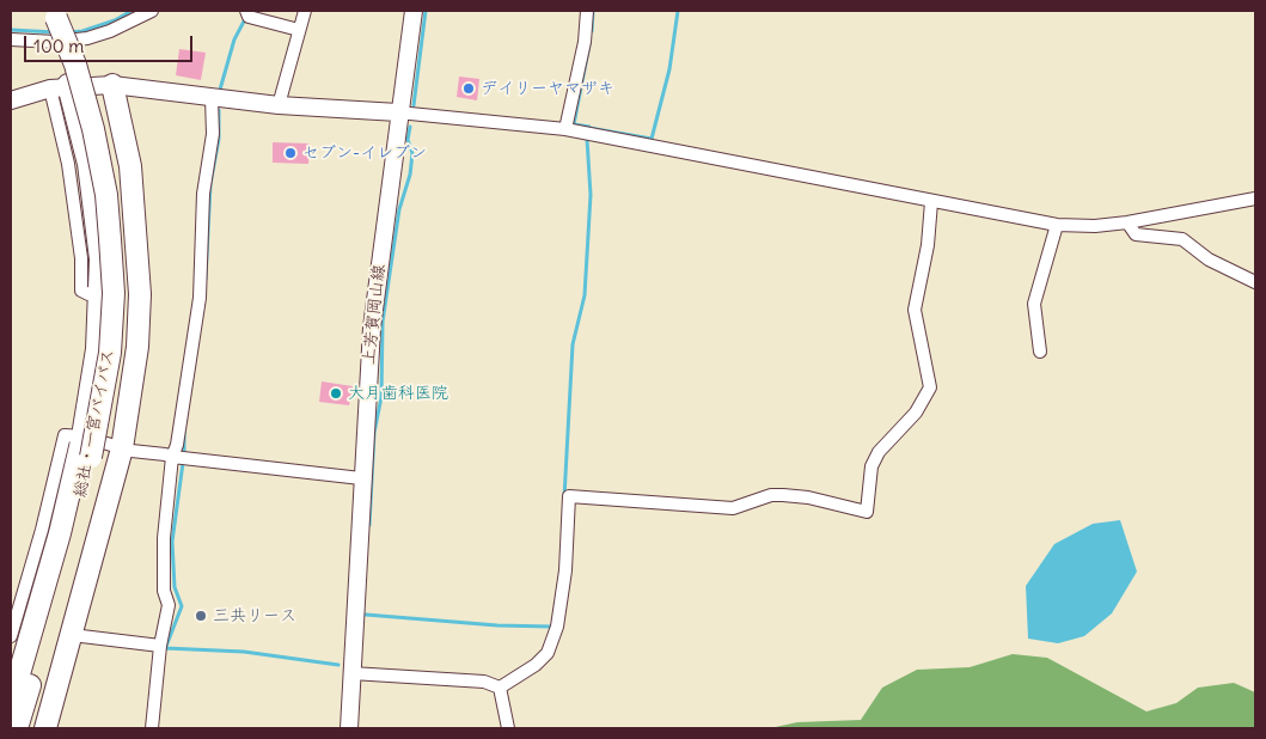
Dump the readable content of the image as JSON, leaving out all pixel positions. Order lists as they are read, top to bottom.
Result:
{
  "streets": {
    "highway": ["総社・一宮バイパス"],
    "main road": ["上芳賀岡山線"]
  },
  "places": [
    "デイリーヤマザキ",
    "セブン-イレブン",
    "大月歯科医院",
    "三共リース"
  ],
  "scale_bar": "100 m"
}
